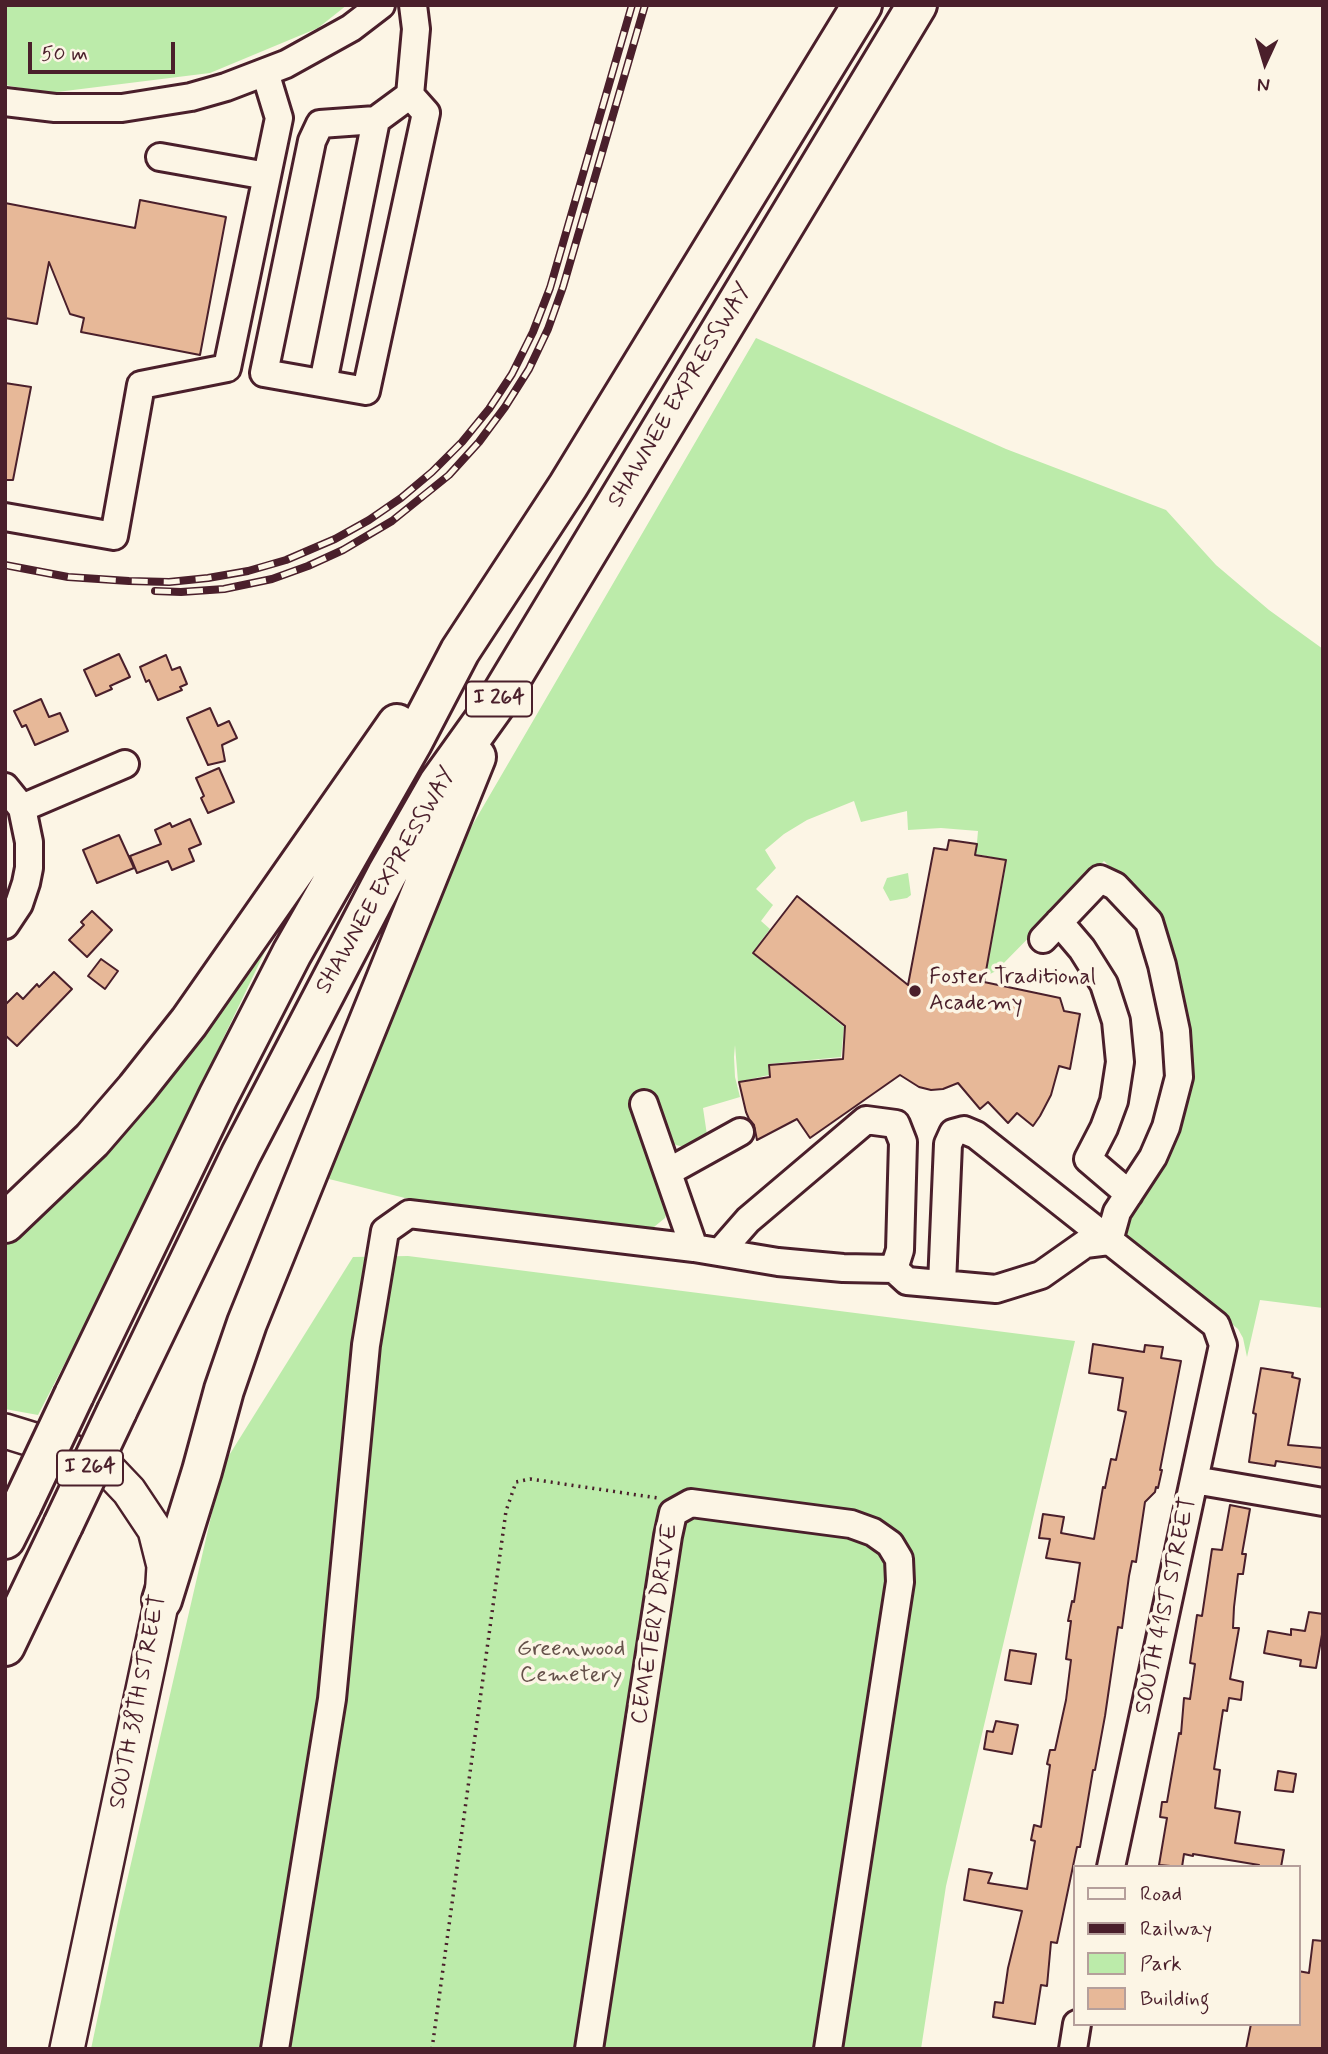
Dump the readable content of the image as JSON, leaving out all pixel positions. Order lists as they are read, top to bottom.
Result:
{
  "streets": {
    "highway": ["SHAWNEE EXPRESSWAY", "I 264"],
    "main road": ["SOUTH 38TH STREET"],
    "street": ["SOUTH 41ST STREET", "CEMETERY DRIVE"]
  },
  "parks": ["Greenwood Cemetery"],
  "places": ["Foster Traditional Academy"],
  "legend": [
    "Road",
    "Railway",
    "Park",
    "Building"
  ],
  "scale_bar": "50 m",
  "north": "bottom"
}
